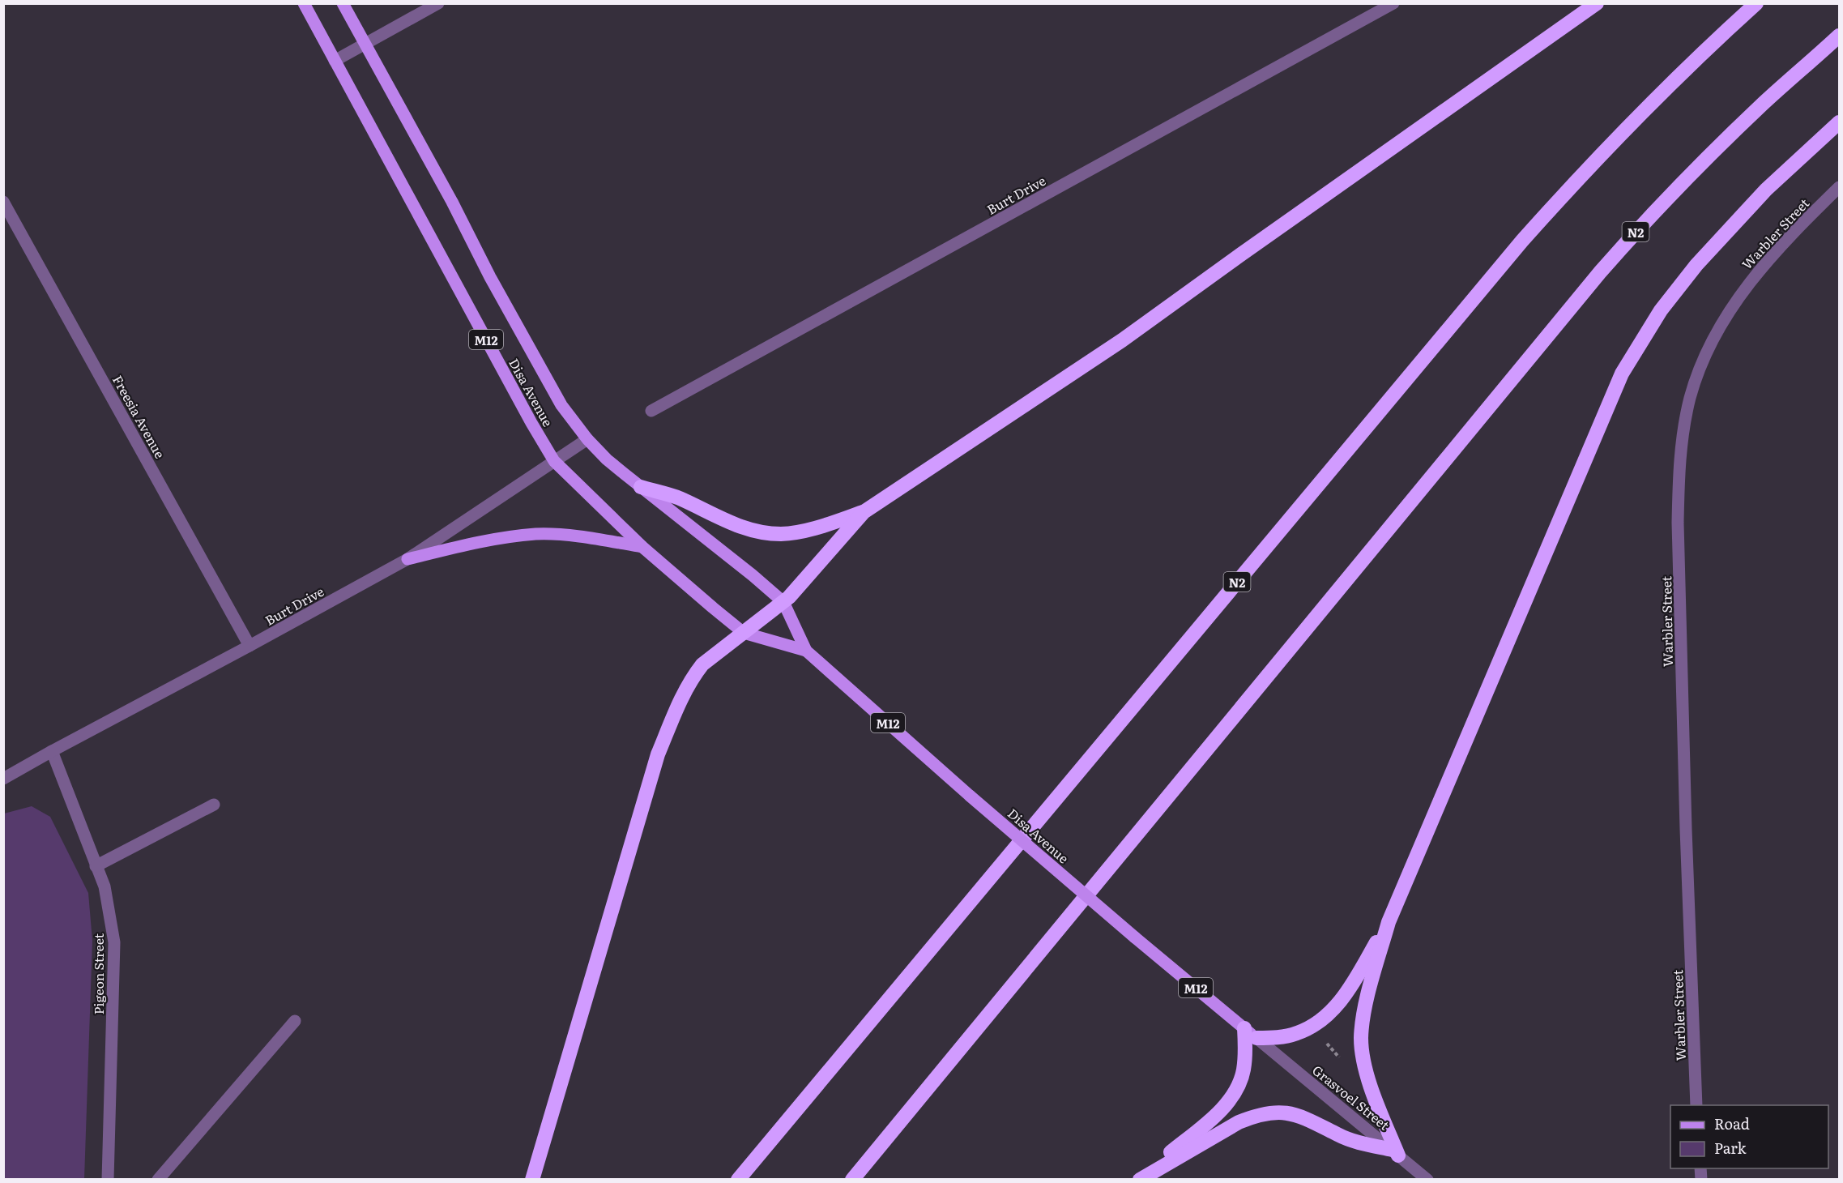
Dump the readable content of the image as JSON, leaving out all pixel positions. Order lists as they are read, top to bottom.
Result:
{
  "streets": {
    "highway": ["N2"],
    "main road": ["M12", "Disa Avenue"],
    "street": [
      "Burt Drive",
      "Warbler Street",
      "Freesia Avenue",
      "Pigeon Street",
      "Grasvoel Street"
    ]
  },
  "crossings": [
    ["Burt Drive", "Disa Avenue"],
    ["Burt Drive", "Freesia Avenue"],
    ["Burt Drive", "Pigeon Street"],
    ["Disa Avenue", "Grasvoel Street"]
  ],
  "legend": ["Road", "Park"]
}
